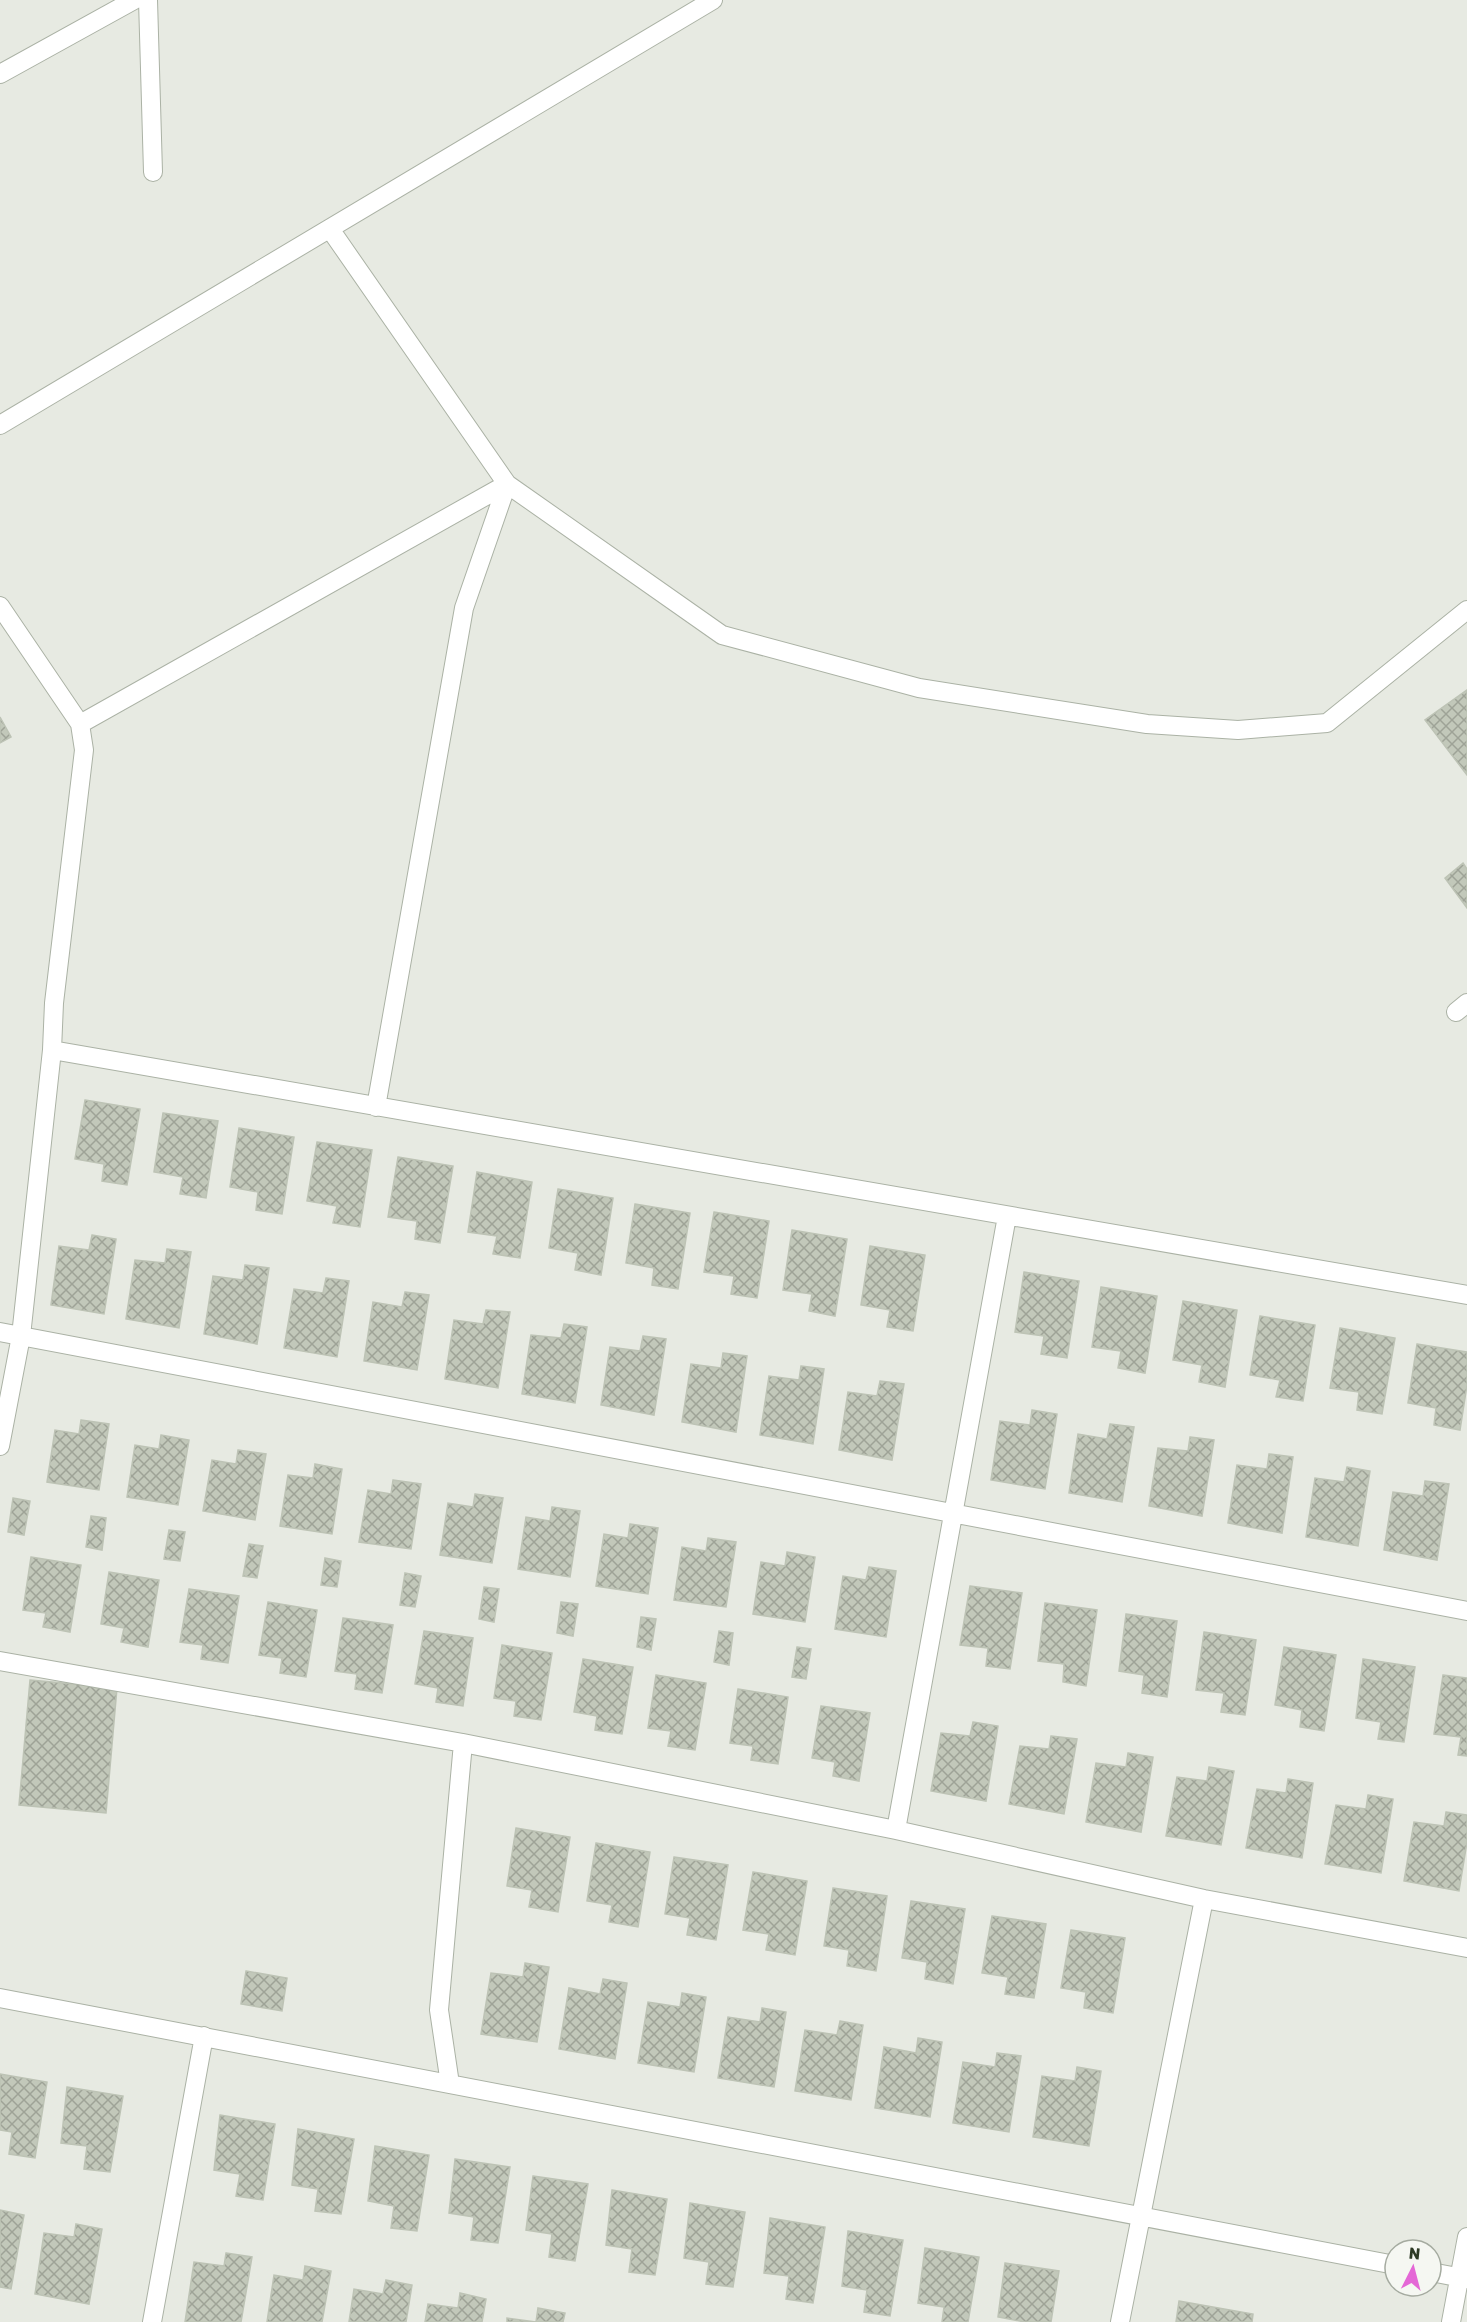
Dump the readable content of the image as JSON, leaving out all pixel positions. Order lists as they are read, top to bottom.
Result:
{
  "north": "top"
}
